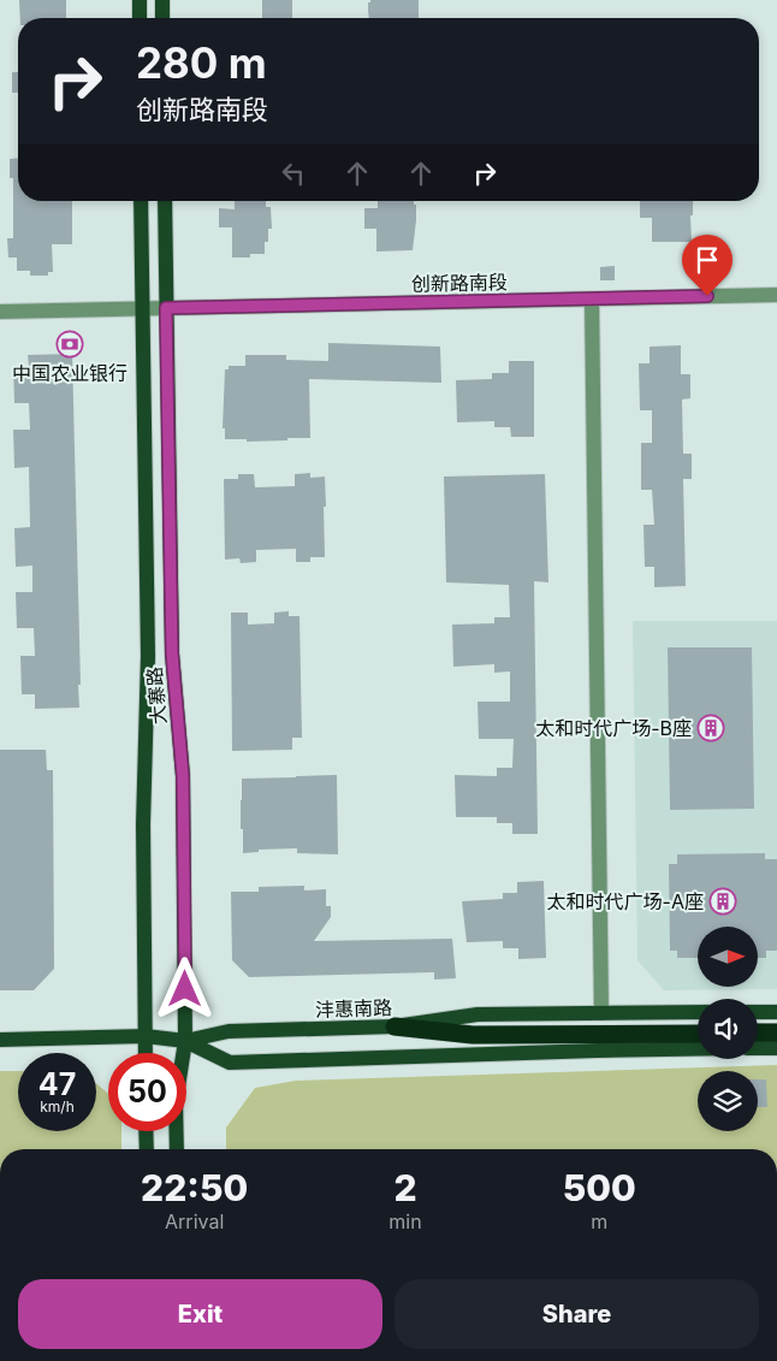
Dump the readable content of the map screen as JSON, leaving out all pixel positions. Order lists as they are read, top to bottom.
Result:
{
  "streets": {
    "main road": ["大寨路", "沣惠南路"],
    "street": ["创新路南段"]
  },
  "crossings": [
    ["创新路南段", "大寨路"],
    ["大寨路", "沣惠南路"]
  ],
  "places": {
    "bank": ["中国农业银行"],
    "building": ["太和时代广场-B座", "太和时代广场-A座"]
  },
  "north": "right",
  "page": {
    "turn": ["280 m", "创新路南段"],
    "speed": "47 km/h",
    "limit": "50",
    "eta": [
      "22:50",
      "Arrival",
      "2",
      "min",
      "500",
      "m"
    ],
    "buttons": ["Exit", "Share"]
  }
}
